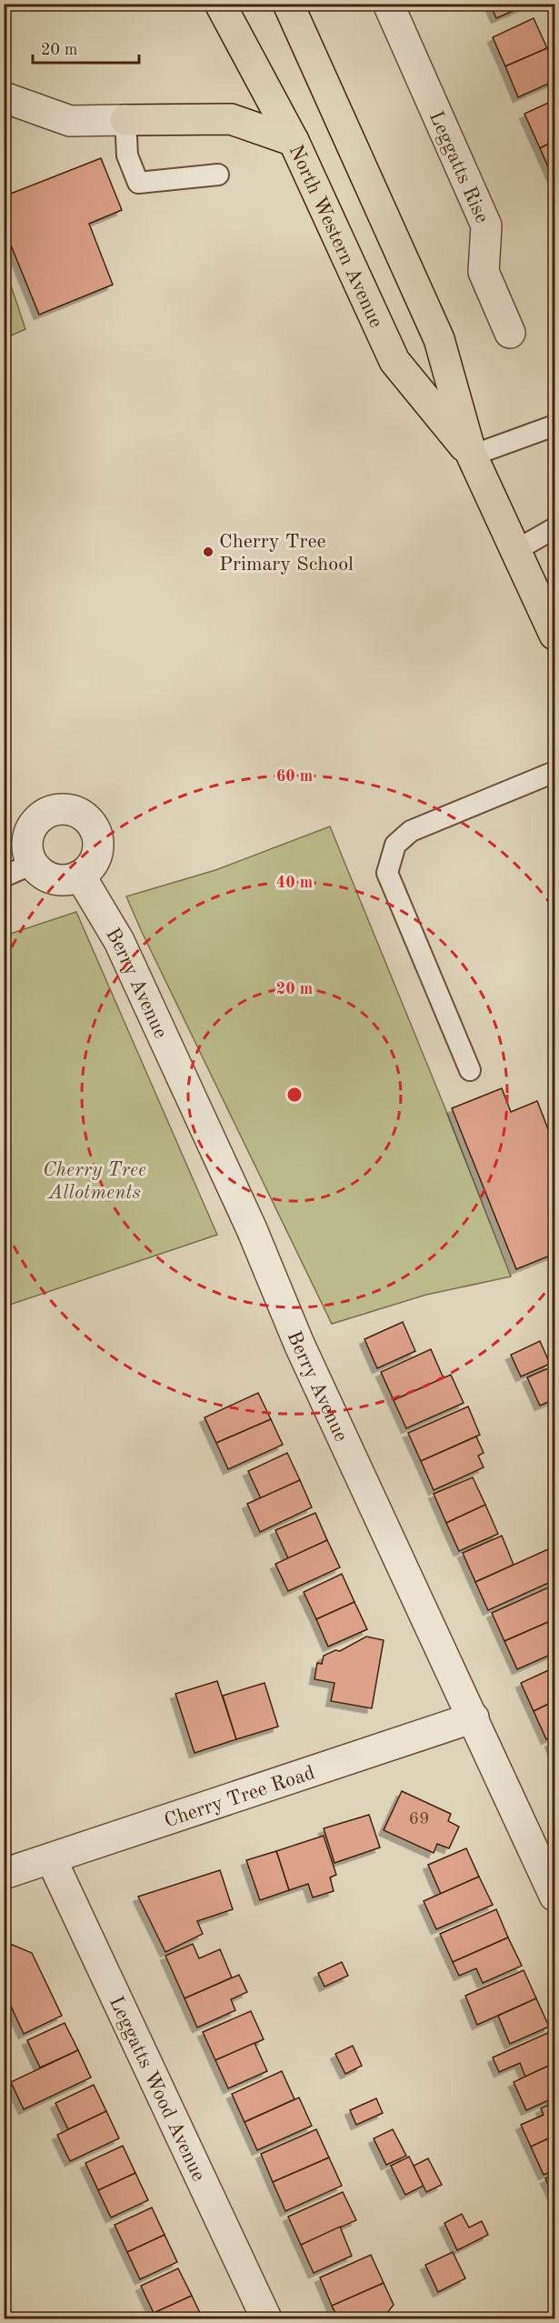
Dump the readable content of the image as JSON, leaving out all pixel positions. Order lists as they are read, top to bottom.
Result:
{
  "streets": {
    "highway": ["North Western Avenue"],
    "street": [
      "Leggatts Rise",
      "Berry Avenue",
      "Cherry Tree Road",
      "Leggatts Wood Avenue"
    ]
  },
  "crossings": [
    ["Berry Avenue", "Cherry Tree Road"],
    ["Cherry Tree Road", "Leggatts Wood Avenue"]
  ],
  "parks": ["Cherry Tree Allotments"],
  "places": ["Cherry Tree Primary School"],
  "house_numbers": ["69"],
  "scale_bar": "20 m",
  "rings": ["60 m", "40 m", "20 m"]
}
